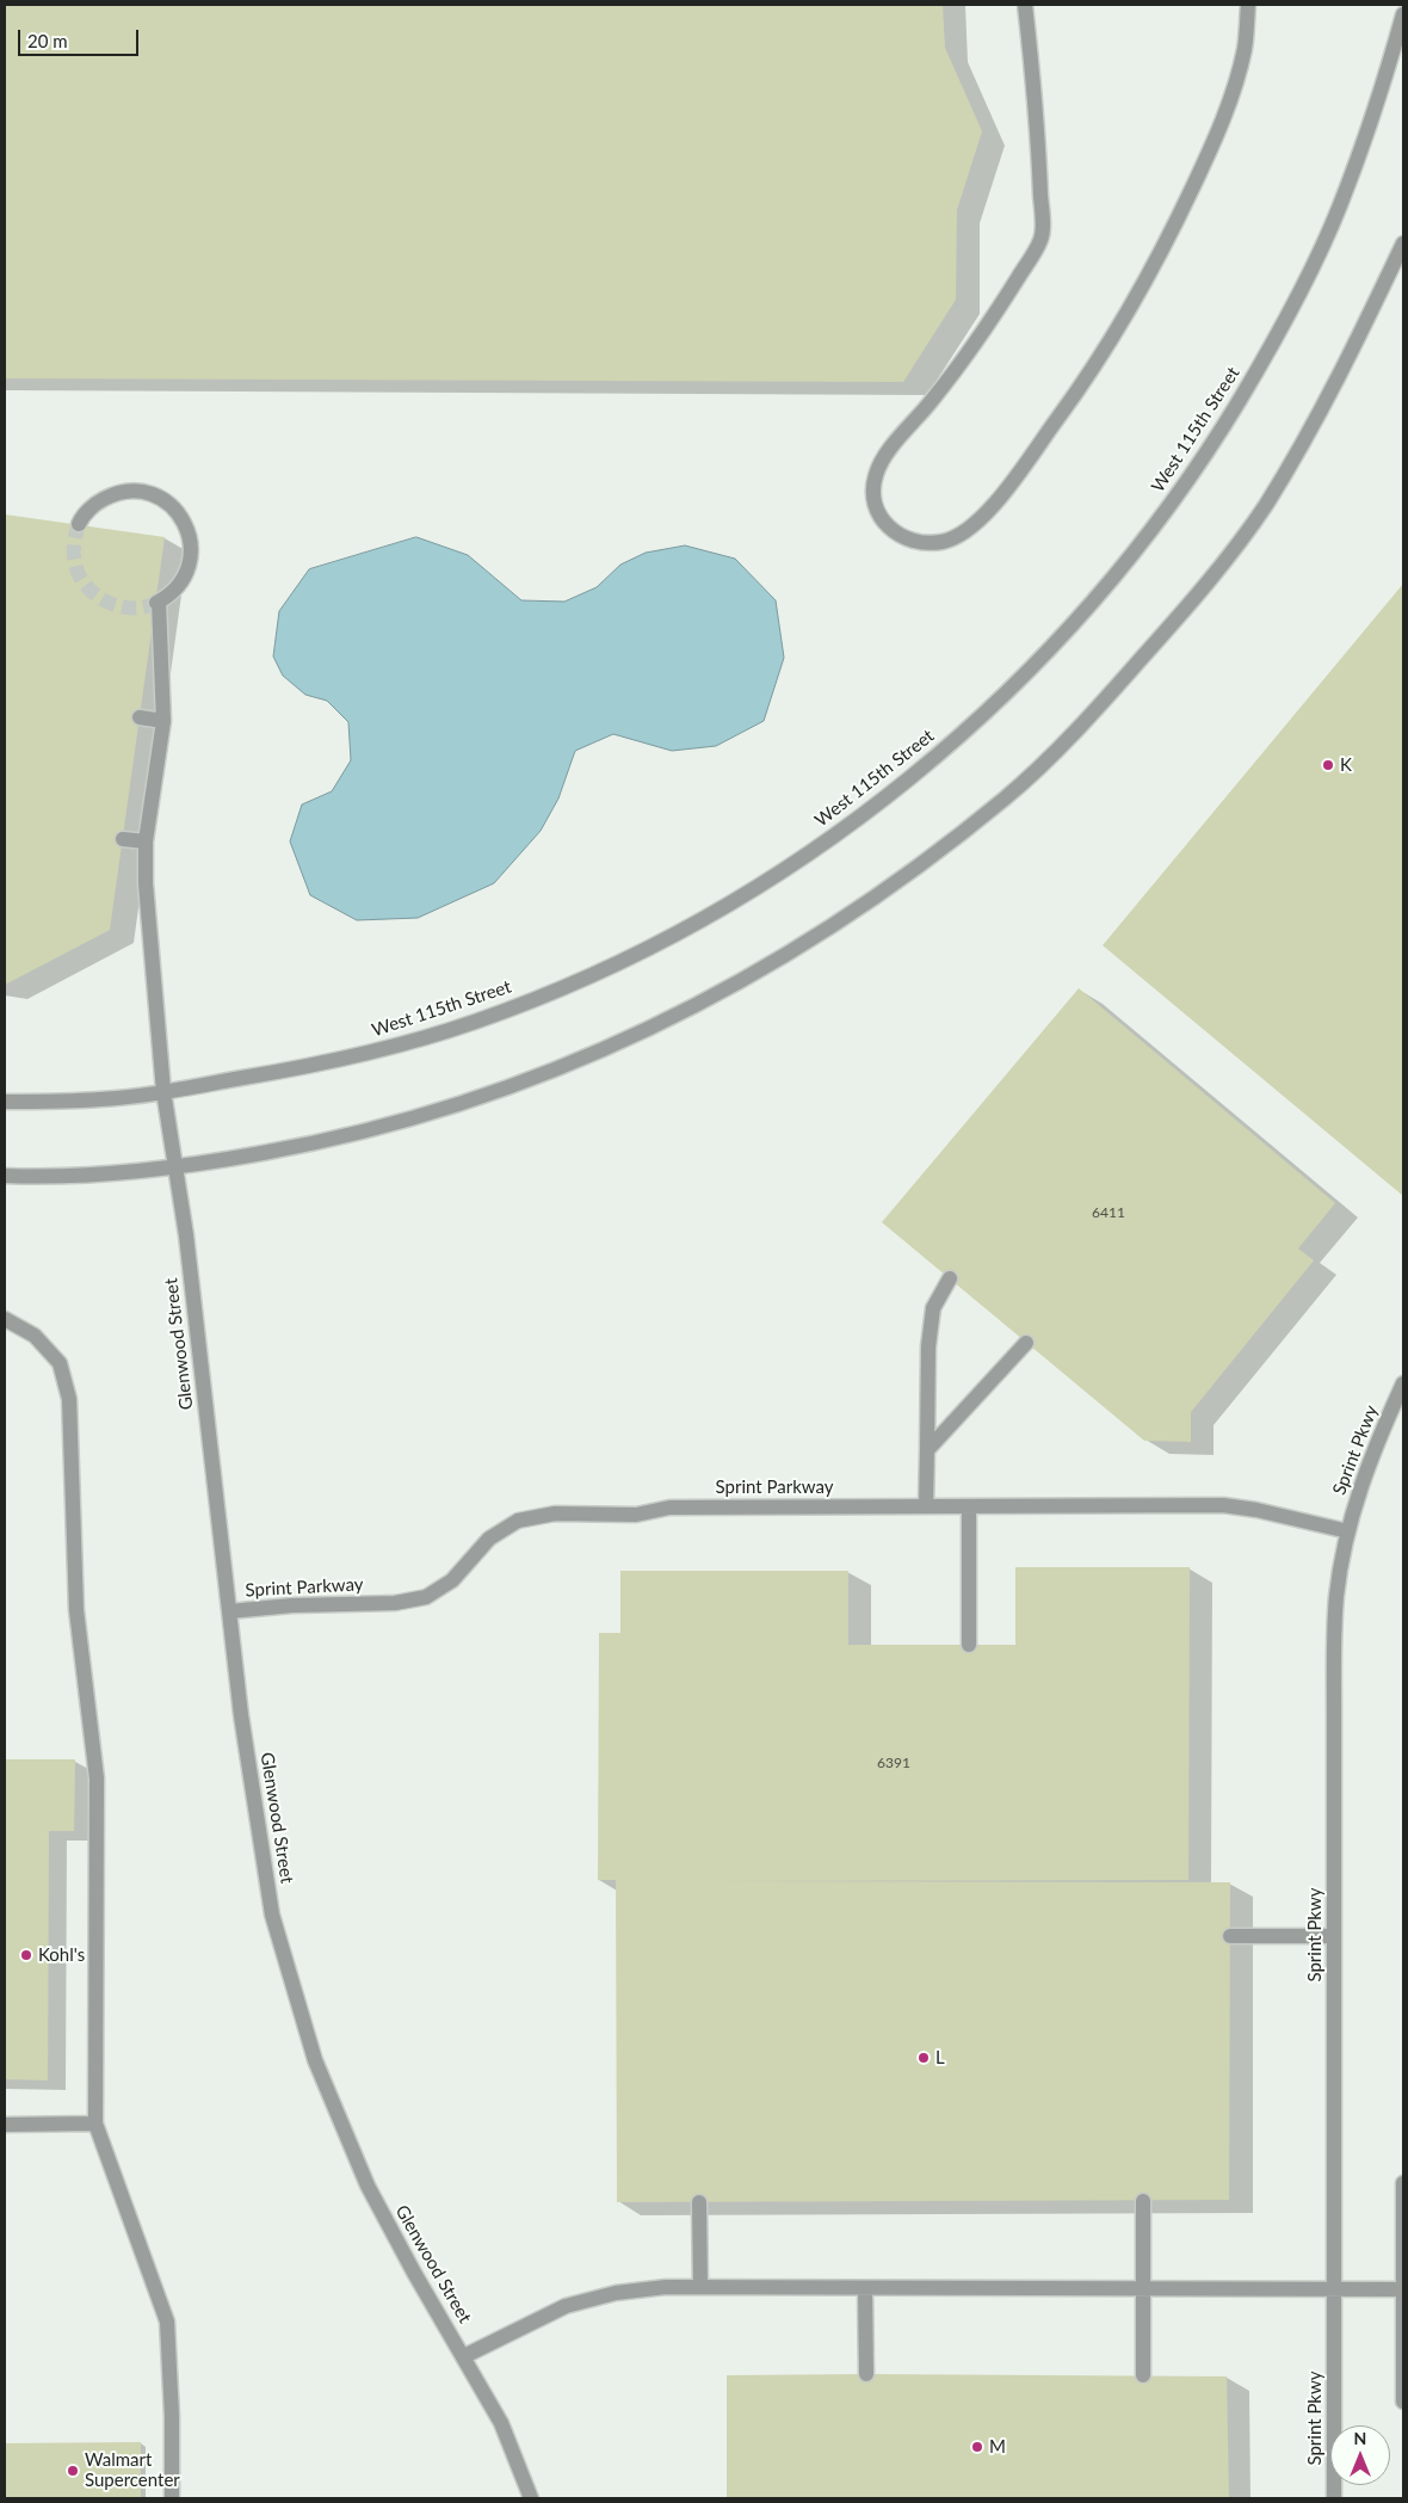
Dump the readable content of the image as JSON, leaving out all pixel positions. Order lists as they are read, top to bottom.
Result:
{
  "streets": {
    "street": [
      "West 115th Street",
      "Glenwood Street",
      "Sprint Pkwy",
      "Sprint Parkway"
    ]
  },
  "crossings": [
    ["West 115th Street", "Glenwood Street"],
    ["Glenwood Street", "Sprint Parkway"],
    ["Sprint Pkwy", "Sprint Parkway"]
  ],
  "places": [
    "K",
    "Kohl's",
    "L",
    "M",
    "Walmart Supercenter"
  ],
  "house_numbers": ["6411", "6391"],
  "scale_bar": "20 m",
  "north": "top"
}
